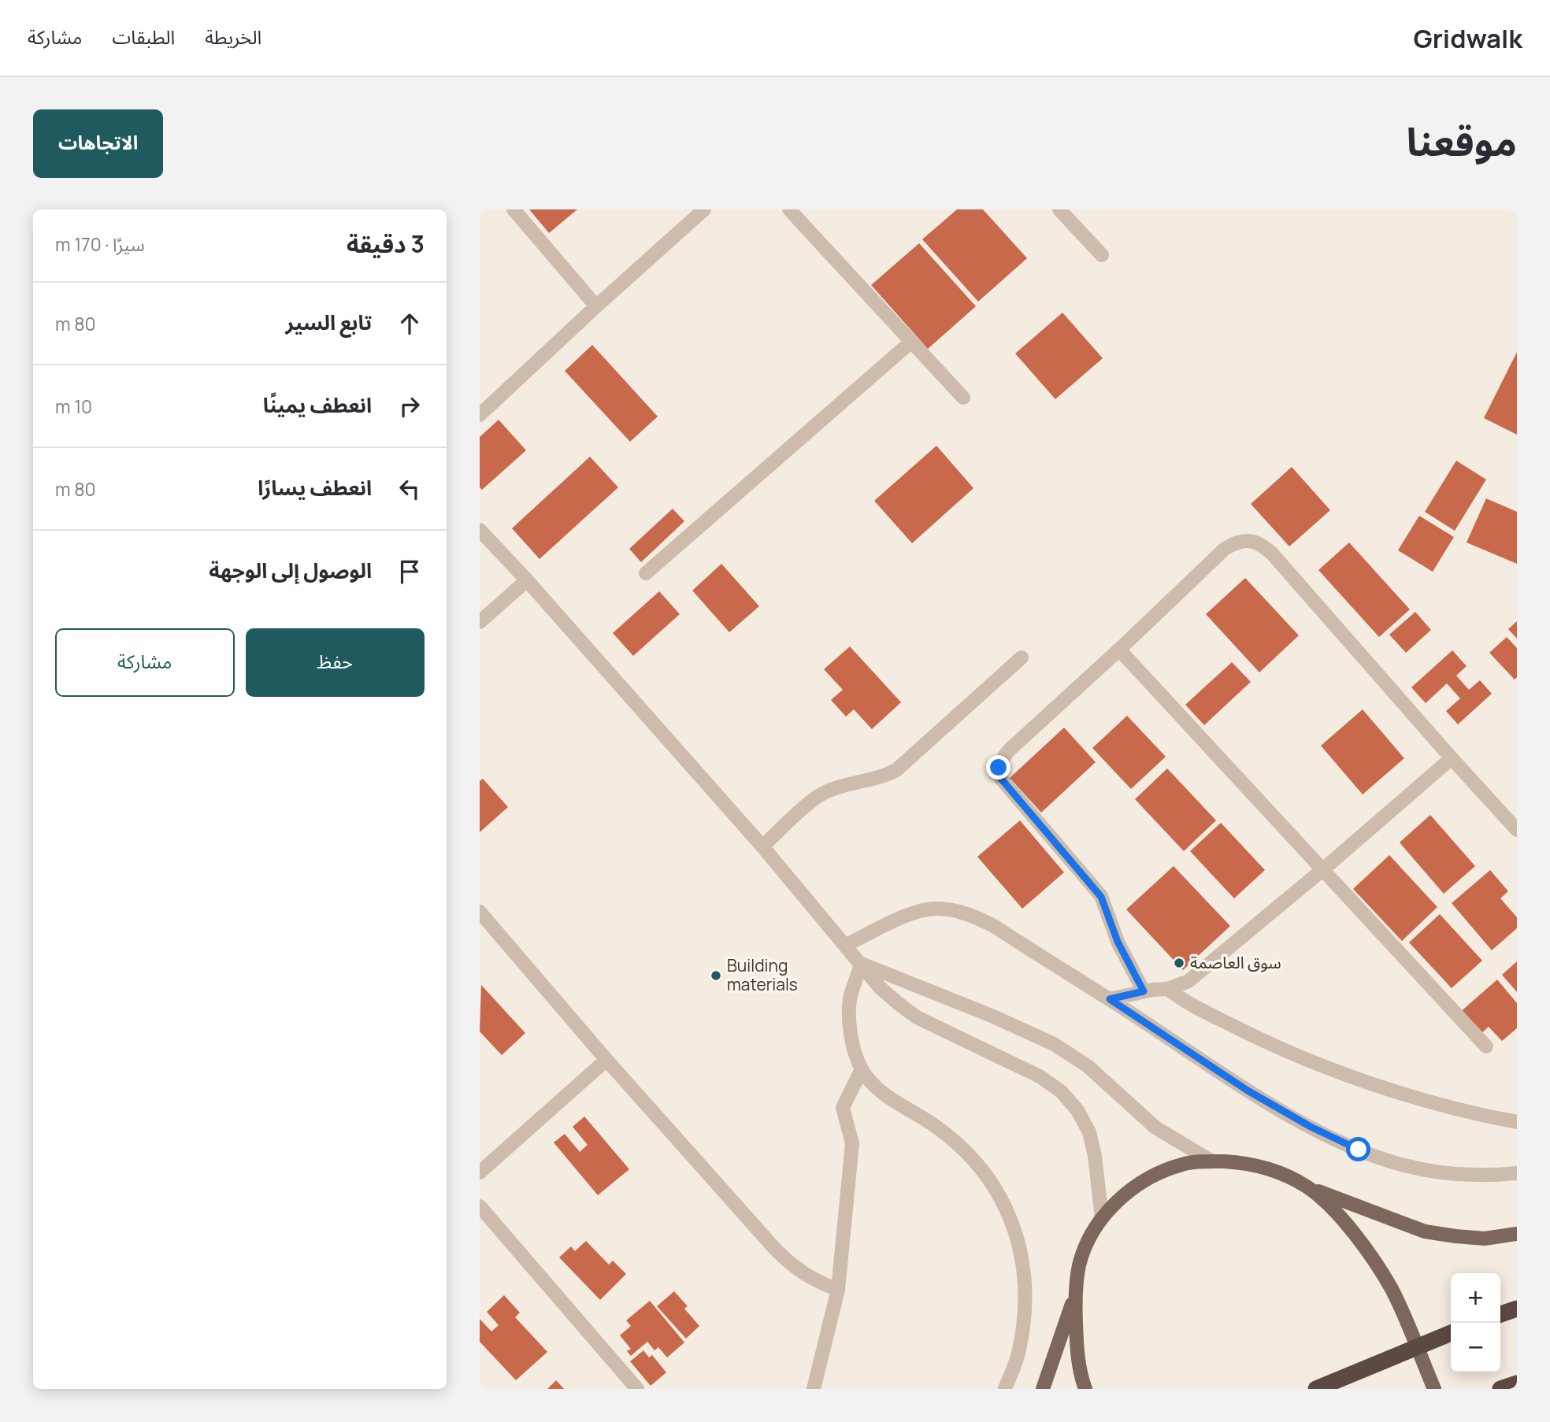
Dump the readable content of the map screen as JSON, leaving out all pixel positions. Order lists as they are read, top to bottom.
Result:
{
  "places": ["سوق العاصمة", "Building materials"],
  "page": {
    "header": "Gridwalk",
    "nav": ["الخريطة", "الطبقات", "مشاركة"],
    "title": "موقعنا",
    "buttons": [
      "الاتجاهات",
      ["حفظ", "مشاركة"]
    ],
    "heading": ["3 دقيقة", "سيرًا · 170 m"],
    "list": [
      ["تابع السير", "80 m"],
      ["انعطف يمينًا", "10 m"],
      ["انعطف يسارًا", "80 m"],
      "الوصول إلى الوجهة"
    ],
    "map_buttons": ["+", "−"]
  }
}
